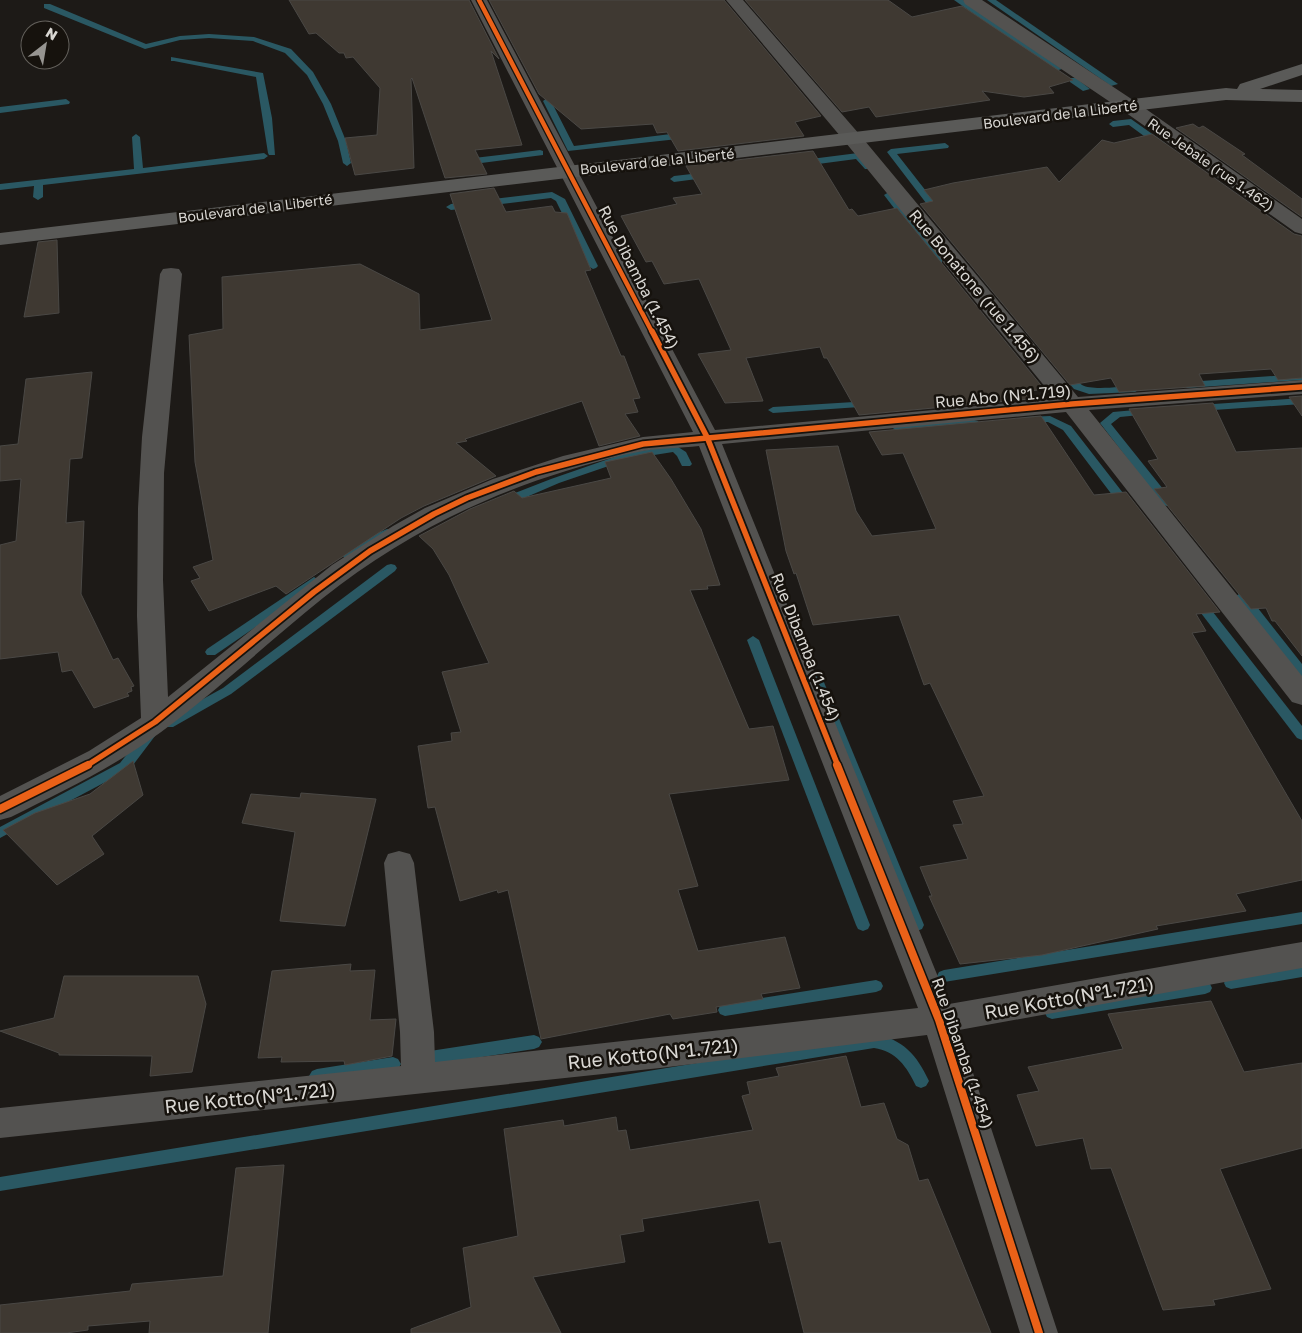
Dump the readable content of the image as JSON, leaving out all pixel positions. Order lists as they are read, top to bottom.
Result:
{
  "streets": {
    "highway": ["Boulevard de la Liberté"],
    "street": [
      "Rue Jebale (rue 1.462)",
      "Rue Dibamba (1.454)",
      "Rue Bonatone (rue 1.456)",
      "Rue Abo (N°1.719)",
      "Rue Kotto(N°1.721)"
    ]
  },
  "crossings": [
    ["Boulevard de la Liberté", "Rue Jebale (rue 1.462)"],
    ["Boulevard de la Liberté", "Rue Dibamba (1.454)"],
    ["Boulevard de la Liberté", "Rue Bonatone (rue 1.456)"],
    ["Rue Dibamba (1.454)", "Rue Abo (N°1.719)"],
    ["Rue Dibamba (1.454)", "Rue Kotto(N°1.721)"],
    ["Rue Bonatone (rue 1.456)", "Rue Abo (N°1.719)"]
  ],
  "north": "top right"
}
